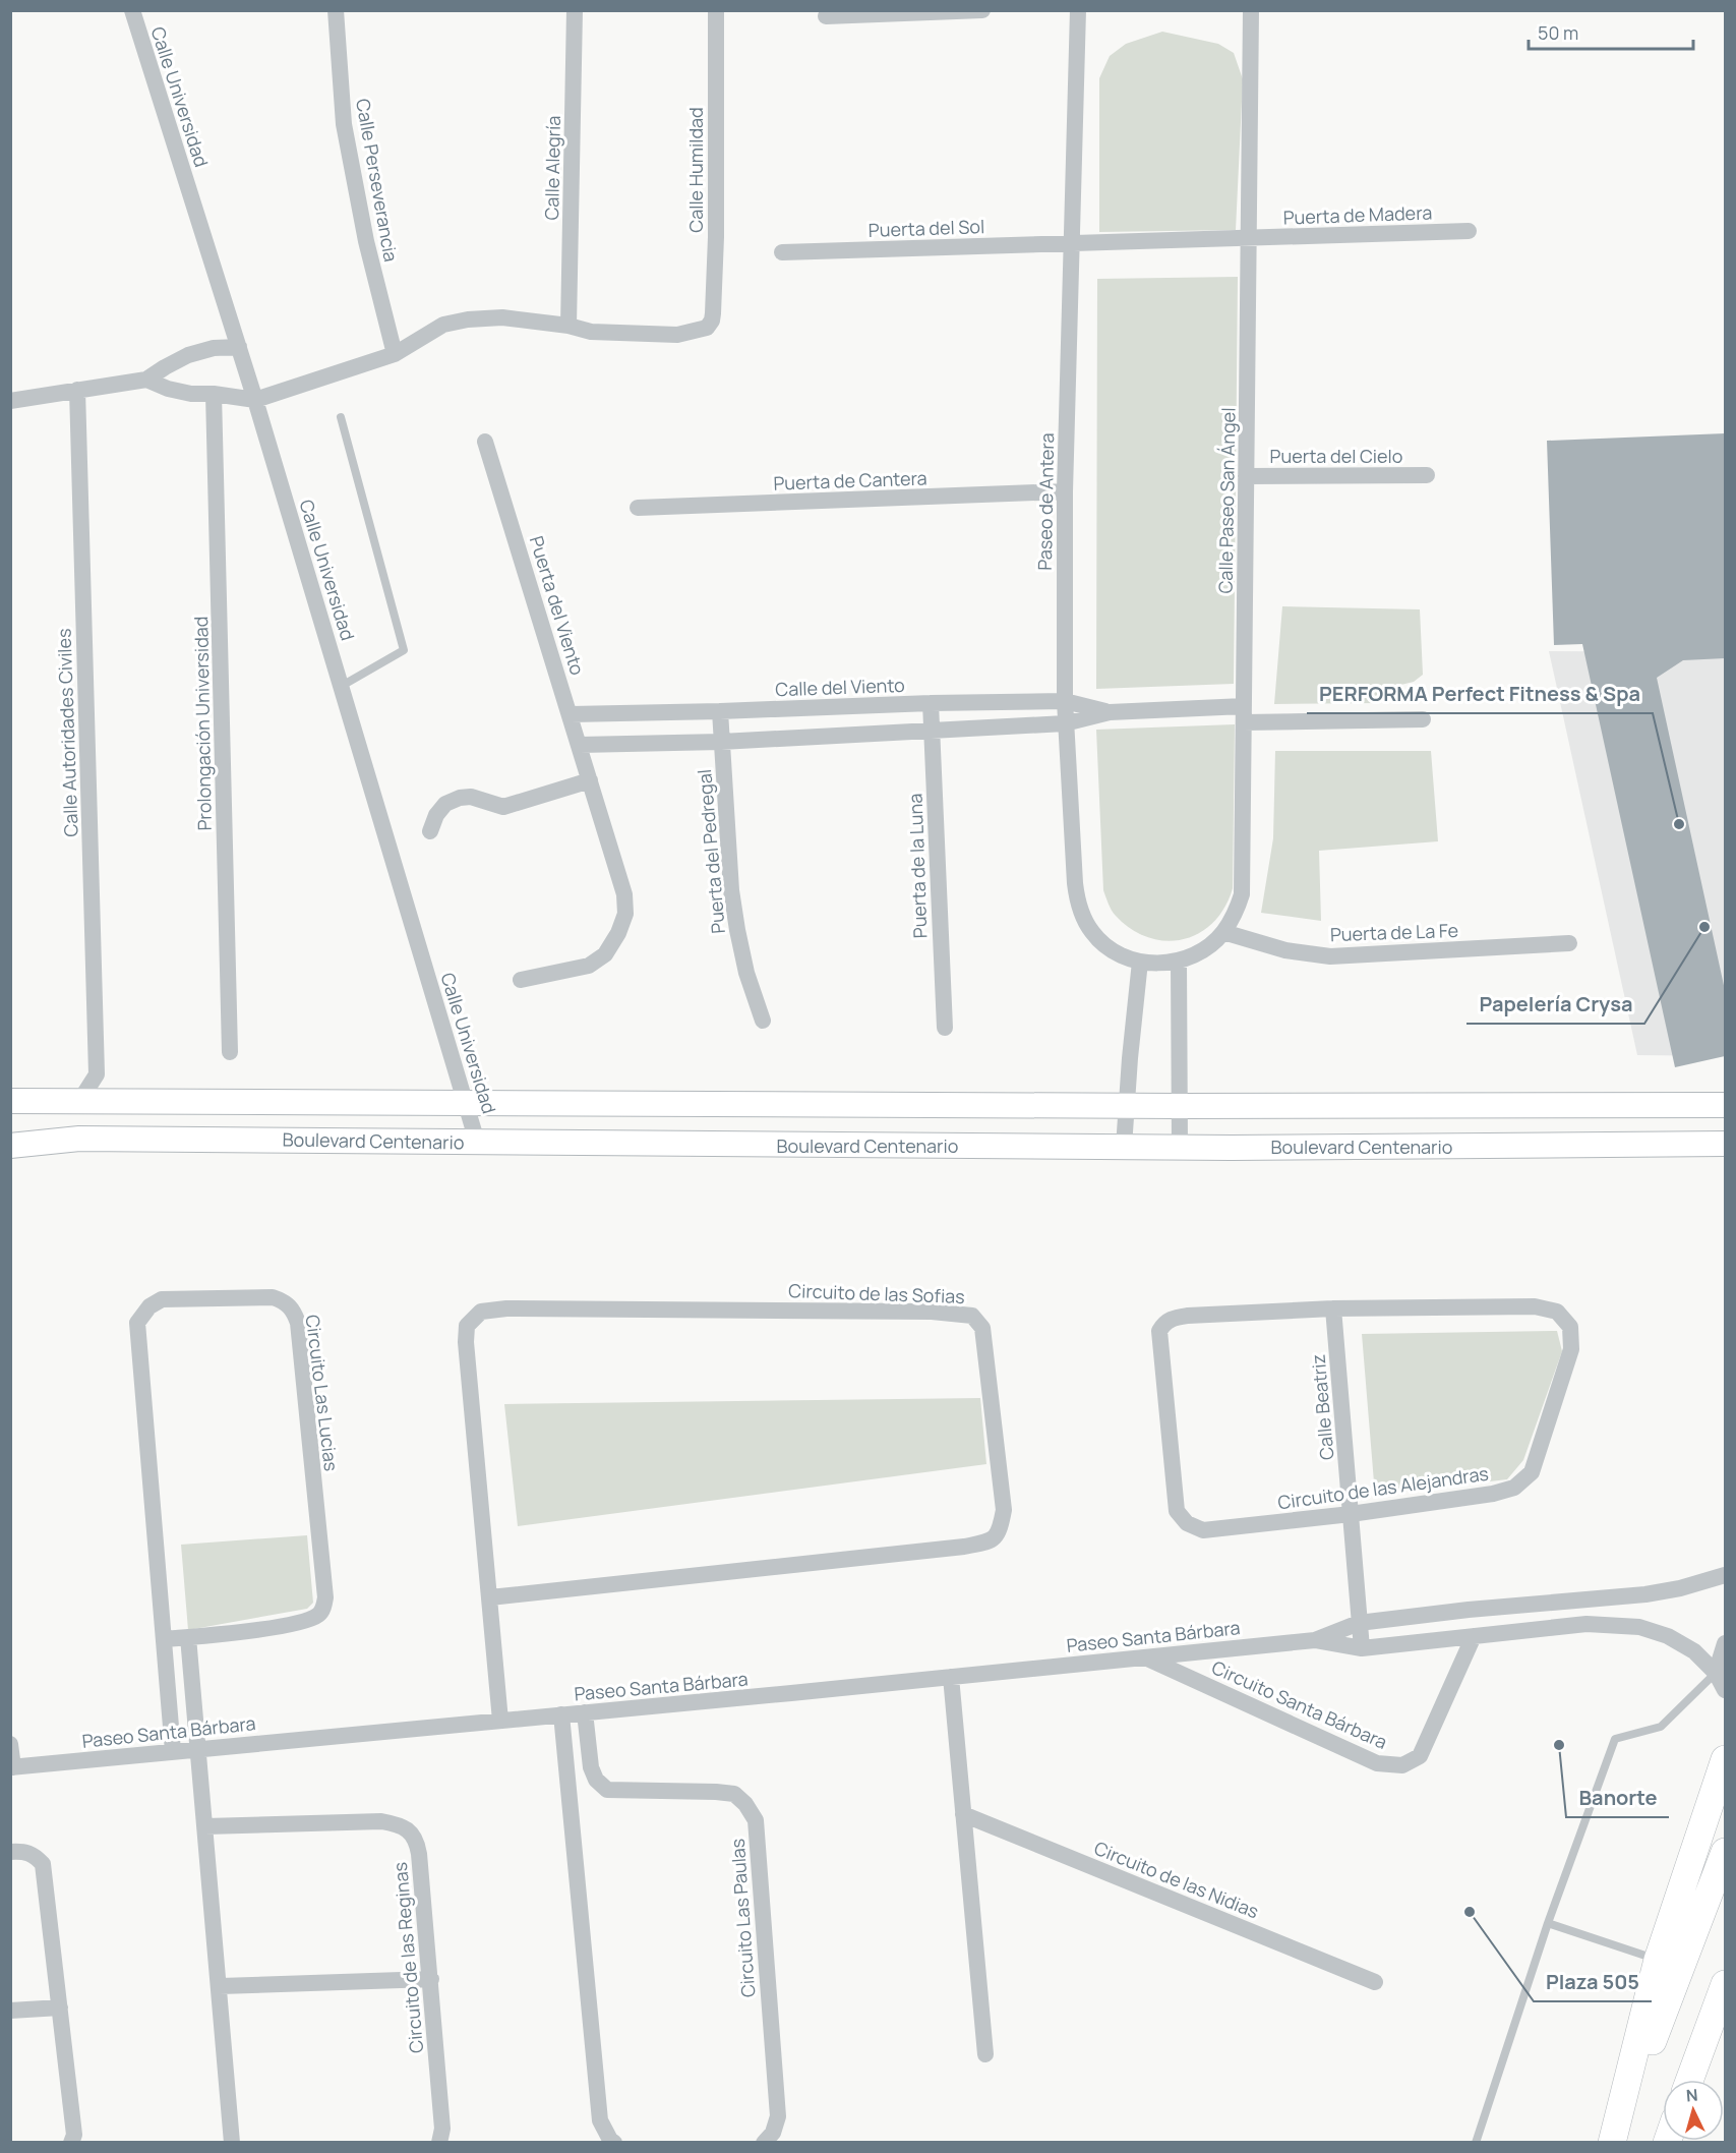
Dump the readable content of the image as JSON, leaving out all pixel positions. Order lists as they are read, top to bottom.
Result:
{
  "streets": {
    "main road": ["Boulevard Centenario"],
    "street": [
      "Calle Universidad",
      "Calle Alegría",
      "Calle Humildad",
      "Calle Perseverancia",
      "Puerta de Madera",
      "Puerta del Sol",
      "Puerta del Cielo",
      "Puerta de Cantera",
      "Calle Paseo San Ángel",
      "Paseo de Antera",
      "Puerta del Viento",
      "Calle del Viento",
      "Prolongación Universidad",
      "Calle Autoridades Civiles",
      "Puerta del Pedregal",
      "Puerta de la Luna",
      "Puerta de La Fe",
      "Circuito de las Sofias",
      "Circuito Las Lucias",
      "Calle Beatriz",
      "Circuito de las Alejandras",
      "Paseo Santa Bárbara",
      "Circuito Santa Bárbara",
      "Circuito de las Nidias",
      "Circuito Las Paulas",
      "Circuito de las Reginas"
    ]
  },
  "crossings": [
    ["Calle Universidad", "Boulevard Centenario"],
    ["Calle Alegría", "Calle Humildad"],
    ["Puerta de Madera", "Puerta del Sol"],
    ["Puerta de Madera", "Calle Paseo San Ángel"],
    ["Puerta de Madera", "Paseo de Antera"],
    ["Puerta del Sol", "Paseo de Antera"],
    ["Puerta del Cielo", "Calle Paseo San Ángel"],
    ["Puerta de Cantera", "Paseo de Antera"],
    ["Calle Paseo San Ángel", "Paseo de Antera"],
    ["Calle Paseo San Ángel", "Calle del Viento"],
    ["Calle Paseo San Ángel", "Puerta de La Fe"],
    ["Paseo de Antera", "Calle del Viento"],
    ["Puerta del Viento", "Calle del Viento"],
    ["Calle del Viento", "Puerta del Pedregal"],
    ["Calle del Viento", "Puerta de la Luna"],
    ["Circuito de las Sofias", "Paseo Santa Bárbara"],
    ["Circuito Las Lucias", "Paseo Santa Bárbara"],
    ["Calle Beatriz", "Circuito de las Alejandras"],
    ["Calle Beatriz", "Paseo Santa Bárbara"],
    ["Paseo Santa Bárbara", "Circuito Santa Bárbara"],
    ["Paseo Santa Bárbara", "Circuito Las Paulas"]
  ],
  "places": [
    "PERFORMA Perfect Fitness & Spa",
    "Papelería Crysa",
    "Banorte",
    "Plaza 505"
  ],
  "scale_bar": "50 m",
  "north": "top"
}
